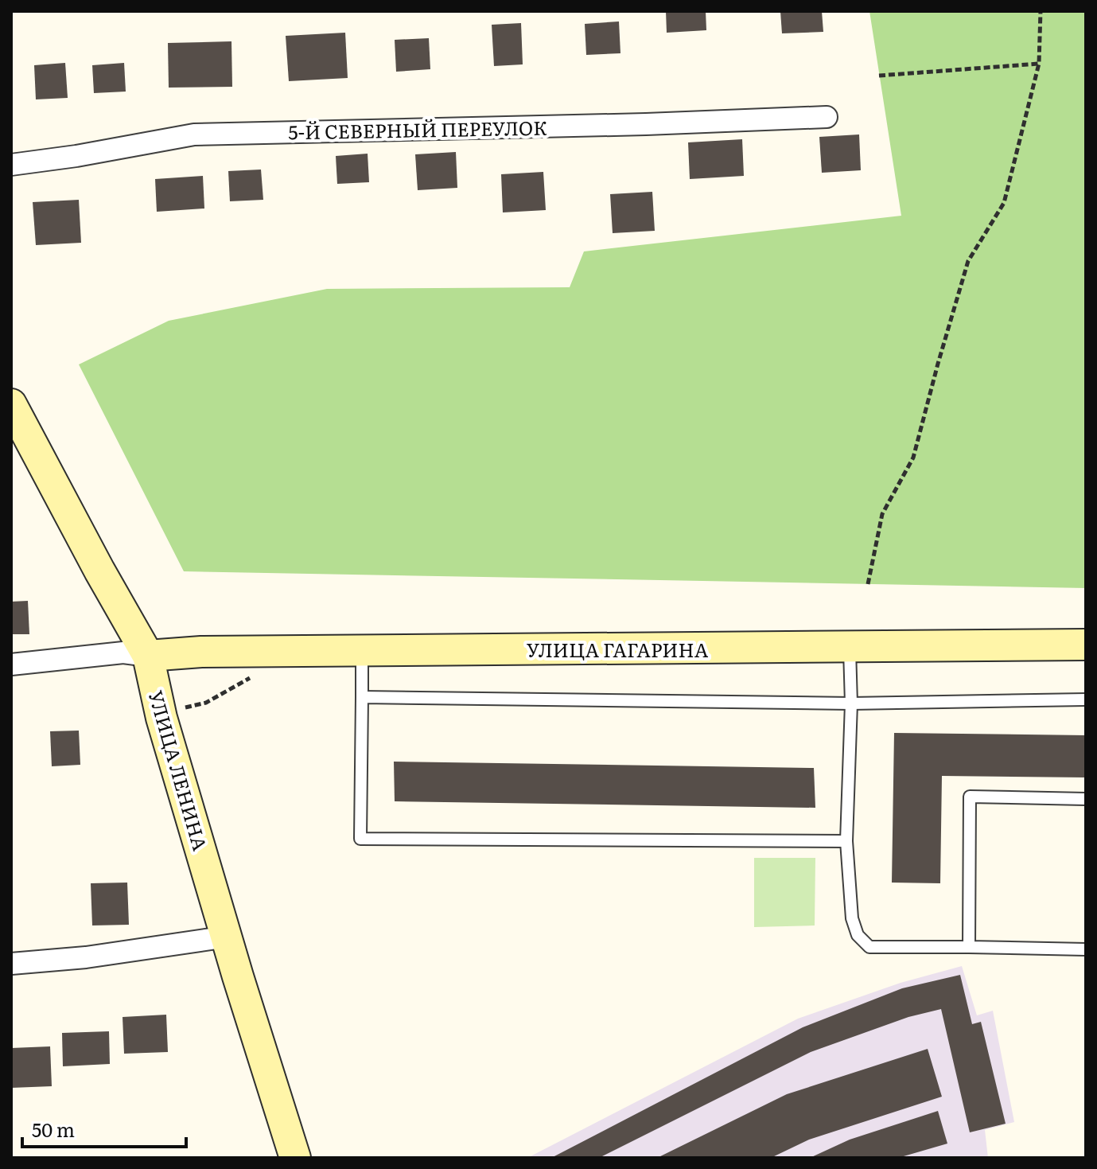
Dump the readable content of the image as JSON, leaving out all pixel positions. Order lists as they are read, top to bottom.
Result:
{
  "streets": {
    "street": ["5-Й СЕВЕРНЫЙ ПЕРЕУЛОК", "УЛИЦА ГАГАРИНА", "УЛИЦА ЛЕНИНА"]
  },
  "crossings": [
    ["УЛИЦА ГАГАРИНА", "УЛИЦА ЛЕНИНА"]
  ],
  "scale_bar": "50 m"
}
